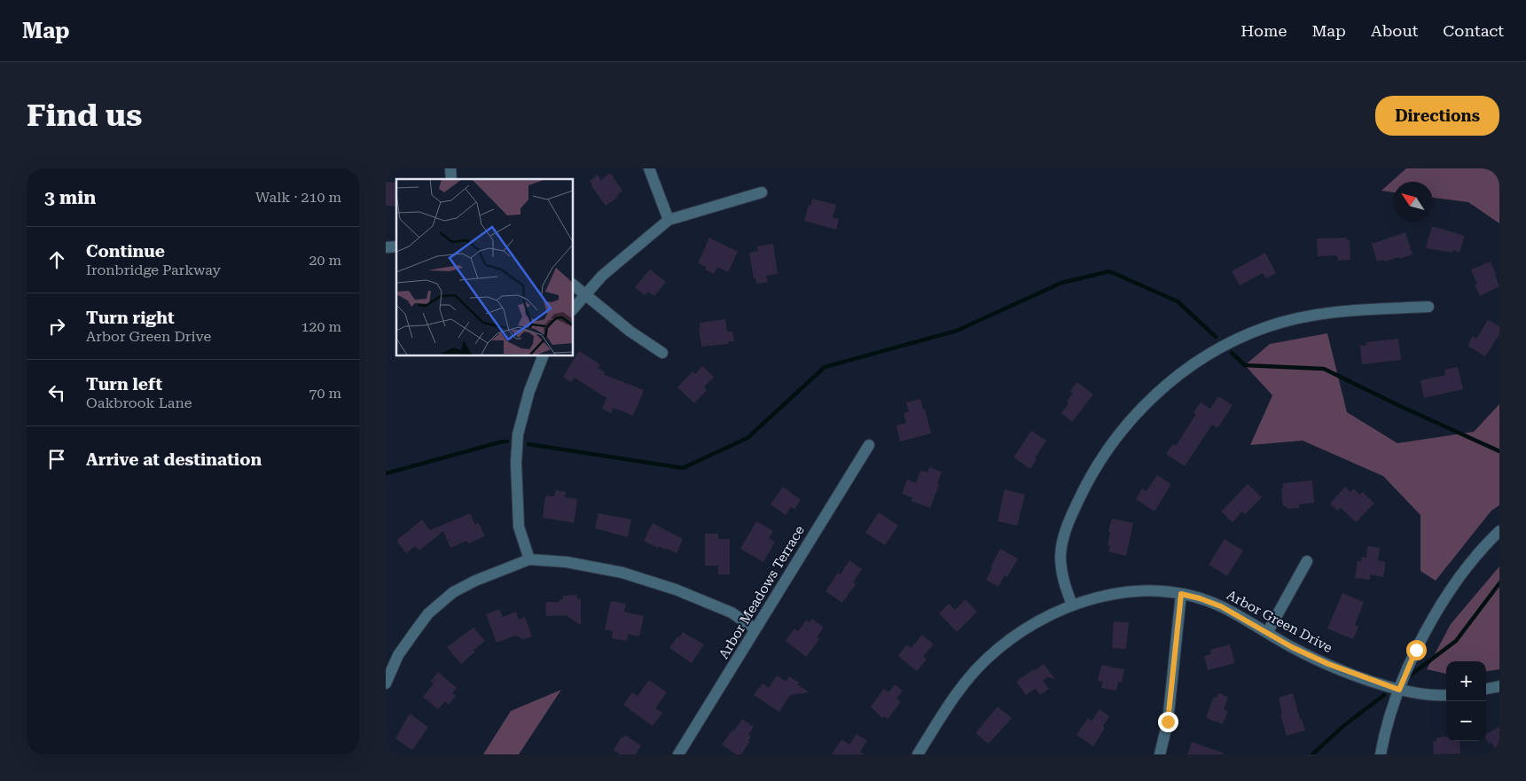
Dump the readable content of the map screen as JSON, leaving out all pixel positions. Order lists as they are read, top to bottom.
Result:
{
  "streets": {
    "street": ["Arbor Meadows Terrace", "Arbor Green Drive"]
  },
  "north": "top left",
  "page": {
    "header": "Map",
    "nav": [
      "Home",
      "Map",
      "About",
      "Contact"
    ],
    "buttons": "Directions",
    "title": "Find us",
    "heading": ["3 min", "Walk · 210 m"],
    "list": [
      ["Continue", "Ironbridge Parkway", "20 m"],
      ["Turn right", "Arbor Green Drive", "120 m"],
      ["Turn left", "Oakbrook Lane", "70 m"],
      "Arrive at destination"
    ],
    "map_buttons": ["+", "−"]
  }
}
